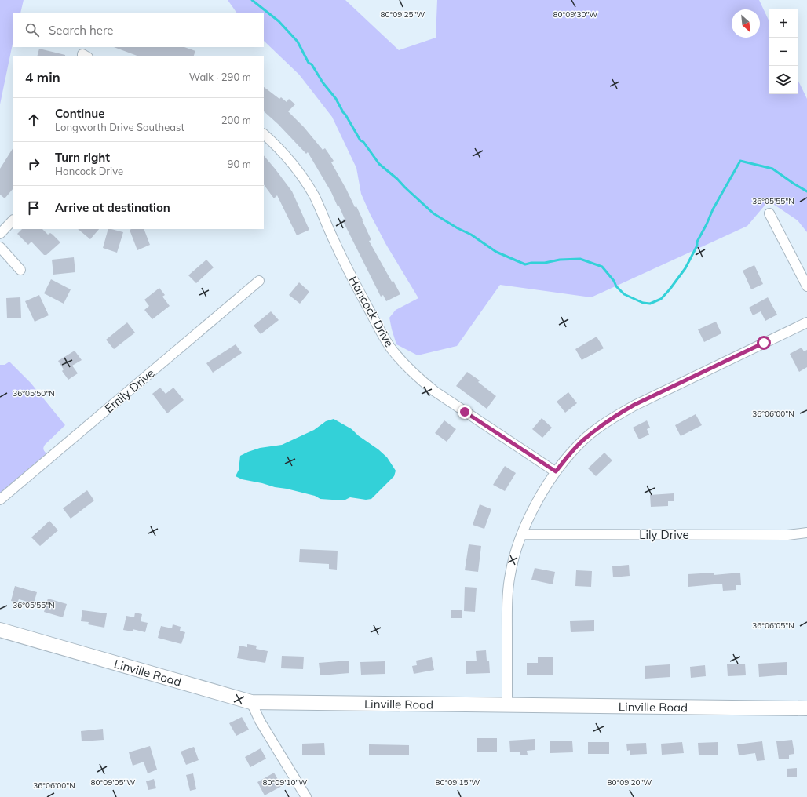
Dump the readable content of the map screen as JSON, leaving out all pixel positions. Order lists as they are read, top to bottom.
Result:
{
  "streets": {
    "main road": ["Linville Road"],
    "street": ["Hancock Drive", "Emily Drive", "Lily Drive"]
  },
  "north": "bottom right",
  "page": {
    "map_buttons": ["+", "−"],
    "search": "Search here",
    "heading": ["4 min", "Walk · 290 m"],
    "list": [
      ["Continue", "Longworth Drive Southeast", "200 m"],
      ["Turn right", "Hancock Drive", "90 m"],
      "Arrive at destination"
    ]
  },
  "coordinates": [
    "80°09'25\"W",
    "80°09'30\"W",
    "36°05'55\"N",
    "36°05'50\"N",
    "36°06'00\"N",
    "36°06'05\"N",
    "80°09'05\"W",
    "80°09'10\"W",
    "80°09'15\"W",
    "80°09'20\"W"
  ]
}
